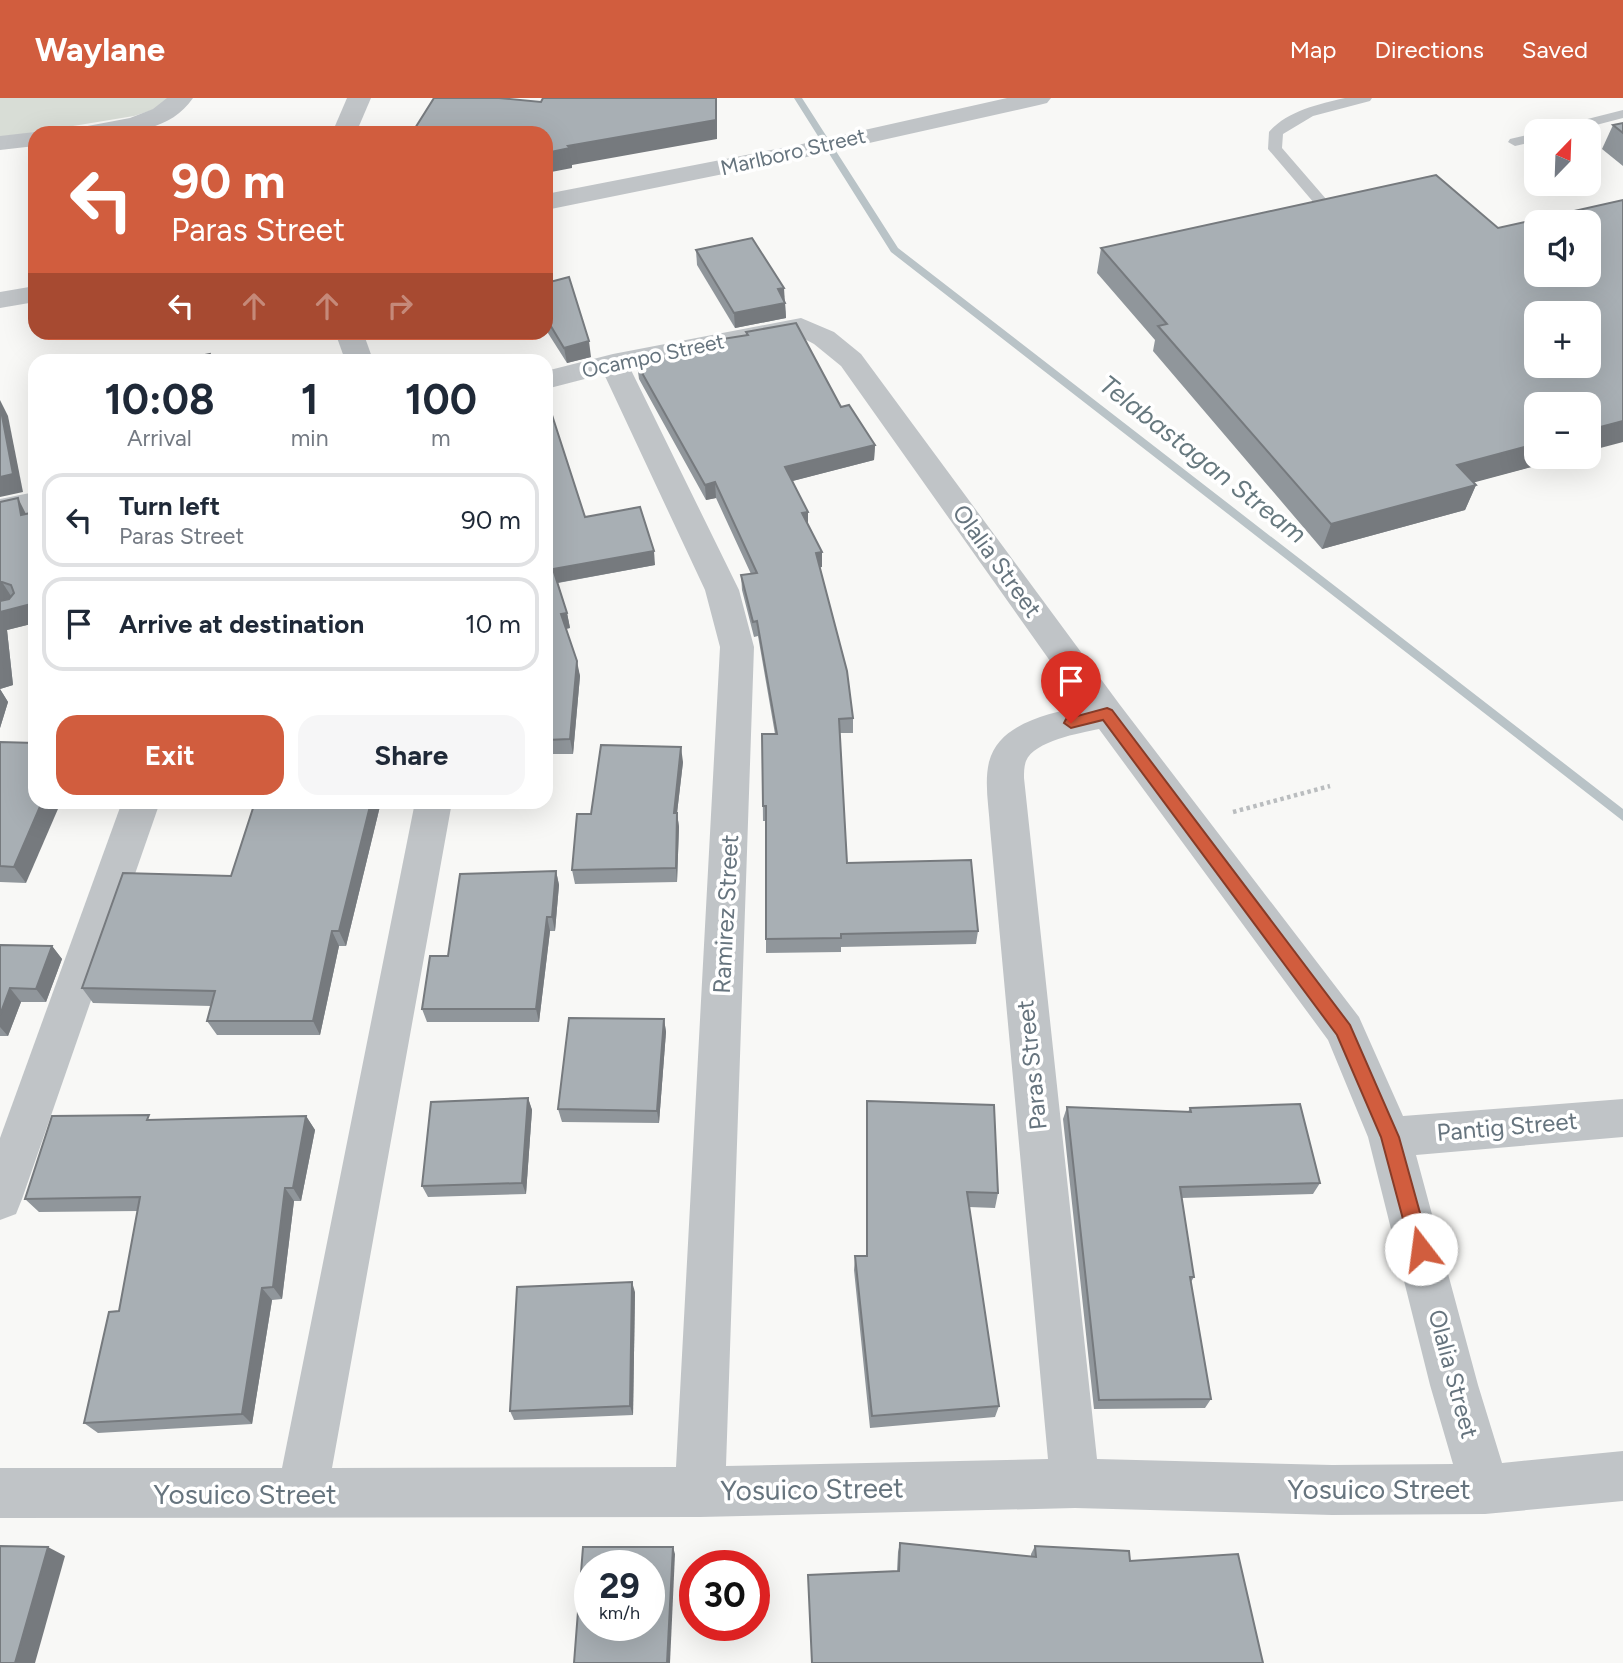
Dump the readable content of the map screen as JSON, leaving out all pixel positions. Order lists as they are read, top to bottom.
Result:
{
  "streets": {
    "street": [
      "Marlboro Street",
      "Ocampo Street",
      "Olalia Street",
      "Ramirez Street",
      "Paras Street",
      "Pantig Street",
      "Yosuico Street"
    ]
  },
  "crossings": [
    ["Ocampo Street", "Olalia Street"],
    ["Ocampo Street", "Ramirez Street"],
    ["Olalia Street", "Paras Street"],
    ["Olalia Street", "Pantig Street"],
    ["Olalia Street", "Yosuico Street"],
    ["Ramirez Street", "Yosuico Street"],
    ["Paras Street", "Yosuico Street"]
  ],
  "water": ["Telabastagan Stream"],
  "north": "top right",
  "page": {
    "header": "Waylane",
    "nav": ["Map", "Directions", "Saved"],
    "map_buttons": ["+", "−"],
    "turn": ["90 m", "Paras Street"],
    "eta": [
      "10:08",
      "Arrival",
      "1",
      "min",
      "100",
      "m"
    ],
    "list": [
      {
        "name": "Turn left",
        "note": "Paras Street",
        "value": "90 m"
      },
      {
        "name": "Arrive at destination",
        "value": "10 m"
      }
    ],
    "buttons": ["Exit", "Share"],
    "speed": "29 km/h",
    "limit": "30"
  }
}
